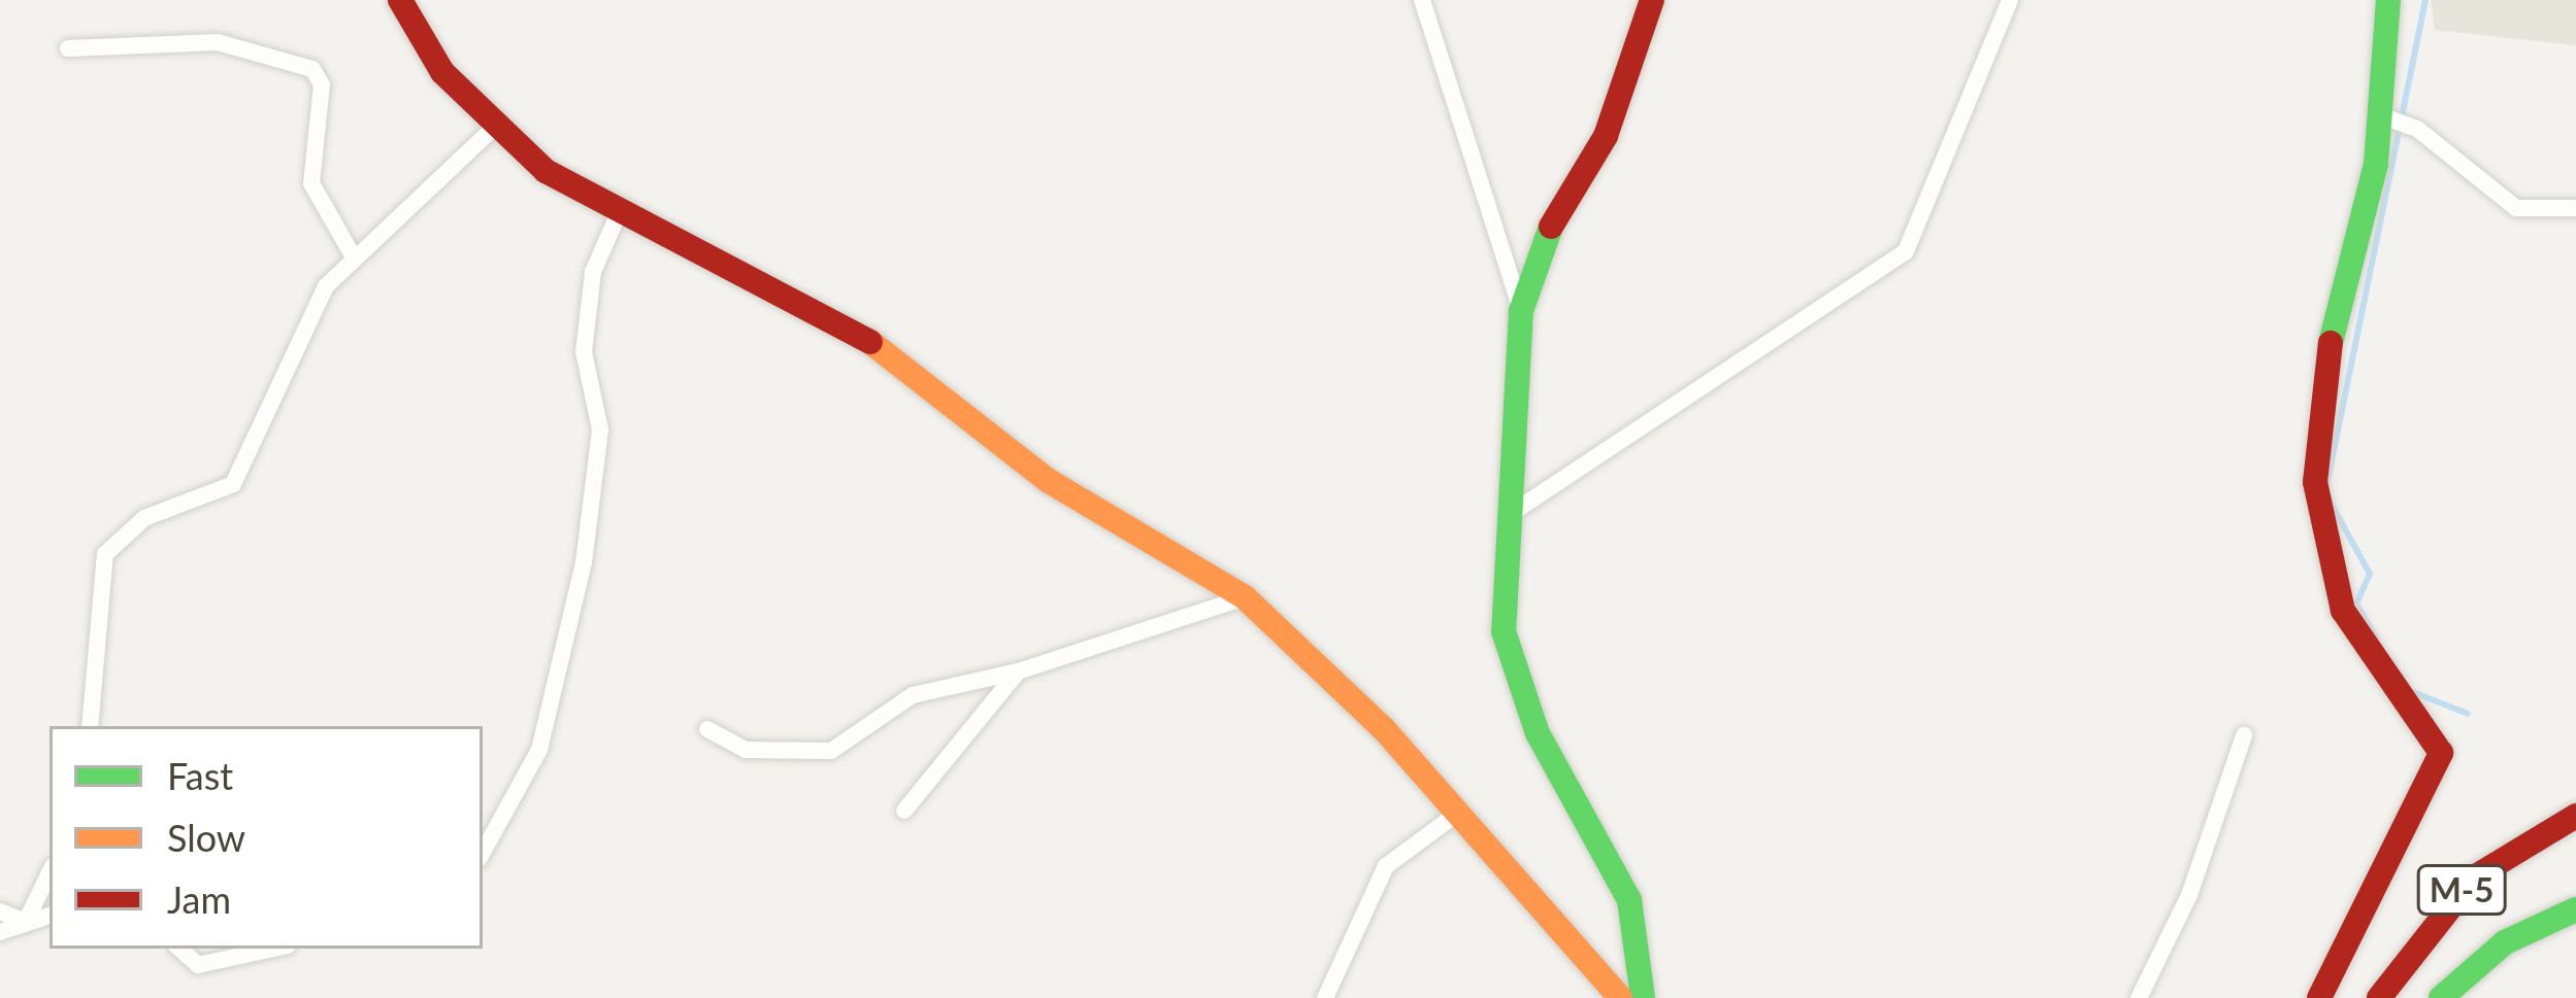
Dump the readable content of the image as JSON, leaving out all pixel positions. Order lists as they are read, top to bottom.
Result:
{
  "streets": {
    "main road": ["M-5"]
  },
  "legend": ["Fast", "Slow", "Jam"]
}
